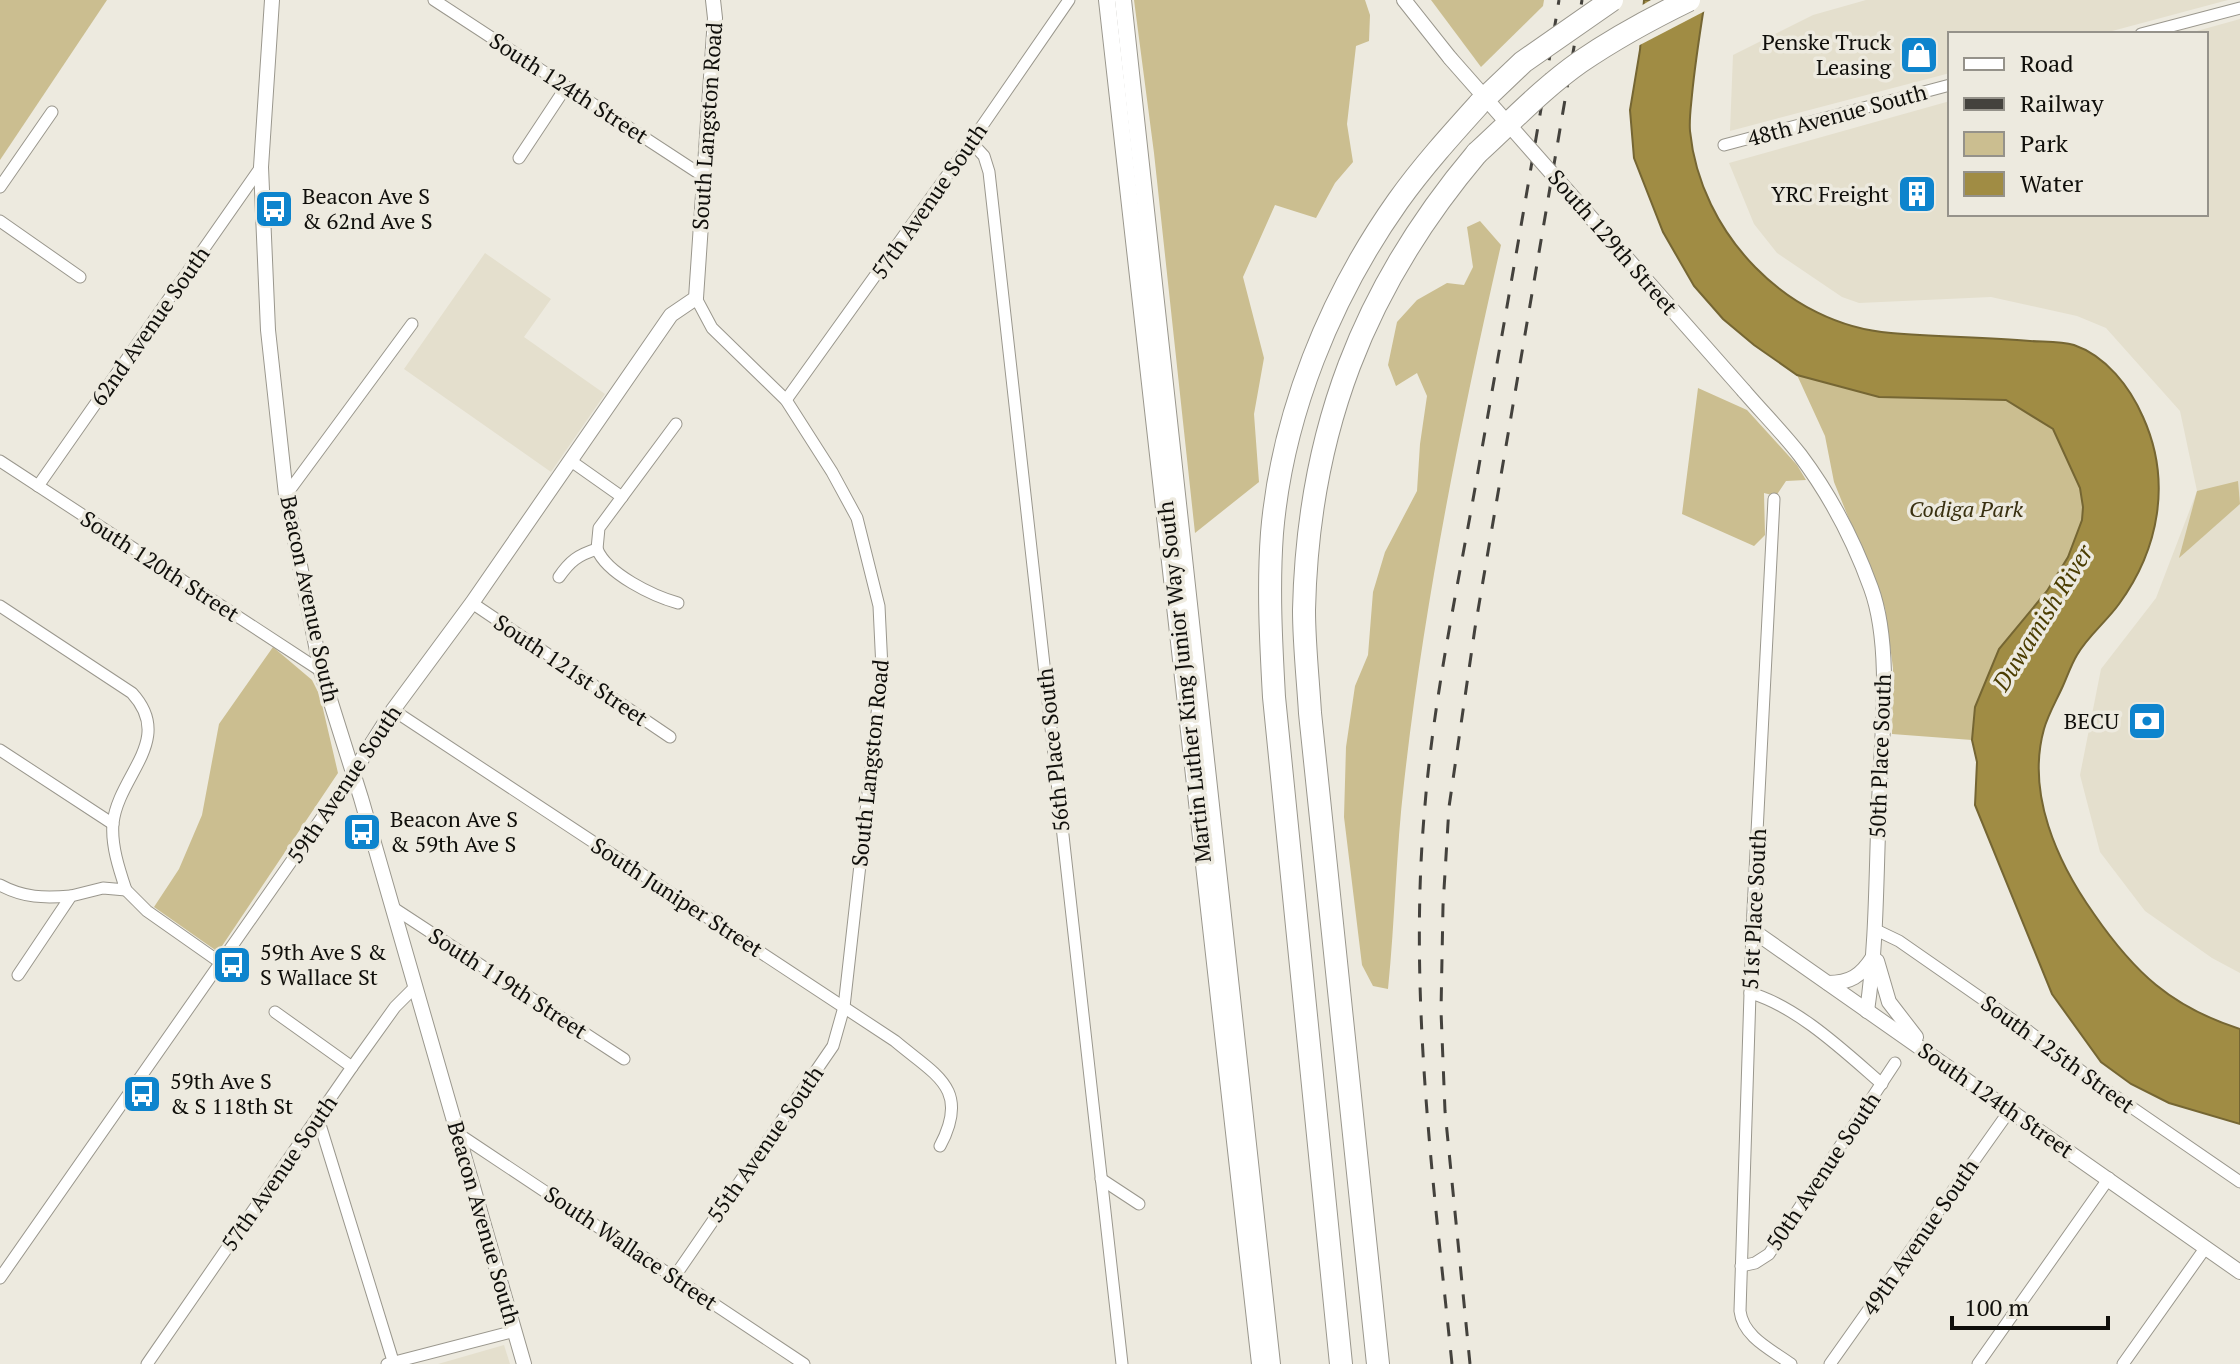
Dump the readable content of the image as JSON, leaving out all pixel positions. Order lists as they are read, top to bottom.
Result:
{
  "streets": {
    "main road": ["Martin Luther King Junior Way South"],
    "street": [
      "South 124th Street",
      "48th Avenue South",
      "South Langston Road",
      "57th Avenue South",
      "South 129th Street",
      "62nd Avenue South",
      "South 120th Street",
      "Beacon Avenue South",
      "South 121st Street",
      "56th Place South",
      "50th Place South",
      "59th Avenue South",
      "South Juniper Street",
      "51st Place South",
      "South 119th Street",
      "South 125th Street",
      "55th Avenue South",
      "50th Avenue South",
      "49th Avenue South",
      "South Wallace Street"
    ]
  },
  "crossings": [
    ["South 124th Street", "South Langston Road"],
    ["South 124th Street", "50th Place South"],
    ["South 124th Street", "51st Place South"],
    ["South 124th Street", "49th Avenue South"],
    ["South Langston Road", "57th Avenue South"],
    ["South Langston Road", "59th Avenue South"],
    ["South Langston Road", "South Juniper Street"],
    ["South Langston Road", "55th Avenue South"],
    ["57th Avenue South", "Beacon Avenue South"],
    ["57th Avenue South", "56th Place South"],
    ["South 129th Street", "50th Place South"],
    ["62nd Avenue South", "South 120th Street"],
    ["62nd Avenue South", "Beacon Avenue South"],
    ["South 120th Street", "Beacon Avenue South"],
    ["Beacon Avenue South", "59th Avenue South"],
    ["Beacon Avenue South", "South 119th Street"],
    ["Beacon Avenue South", "South Wallace Street"],
    ["South 121st Street", "59th Avenue South"],
    ["50th Place South", "South 125th Street"],
    ["59th Avenue South", "South Juniper Street"],
    ["South Juniper Street", "55th Avenue South"],
    ["51st Place South", "50th Avenue South"],
    ["55th Avenue South", "South Wallace Street"]
  ],
  "water": ["Duwamish River"],
  "parks": ["Codiga Park"],
  "places": {
    "shop": ["Penske Truck Leasing"],
    "building": ["YRC Freight"],
    "bus stop": [
      "Beacon Ave S & 62nd Ave S",
      "Beacon Ave S & 59th Ave S",
      "59th Ave S & S Wallace St",
      "59th Ave S & S 118th St"
    ],
    "bank": ["BECU"]
  },
  "legend": [
    "Road",
    "Railway",
    "Park",
    "Water"
  ],
  "scale_bar": "100 m"
}
